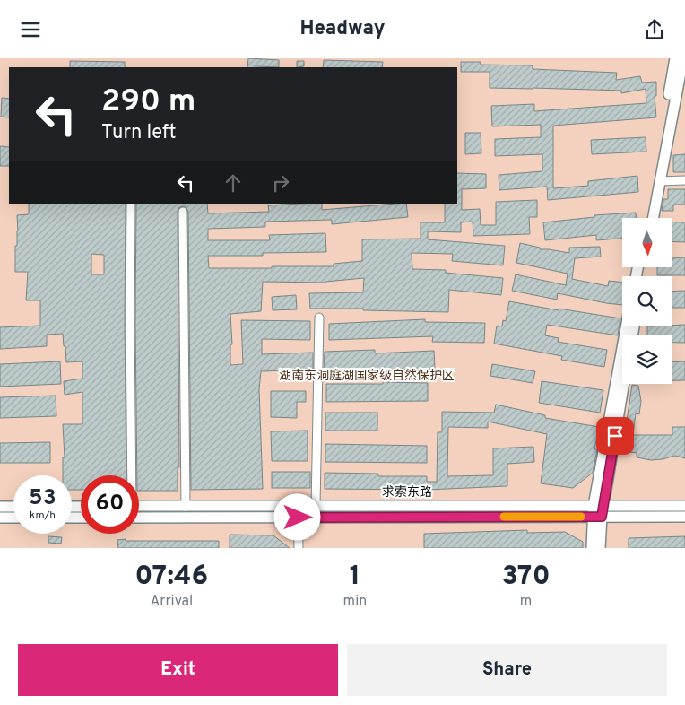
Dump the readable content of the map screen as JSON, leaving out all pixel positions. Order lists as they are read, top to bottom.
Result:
{
  "streets": {
    "main road": ["求索东路"]
  },
  "parks": ["湖南东洞庭湖国家级自然保护区"],
  "north": "bottom",
  "page": {
    "header": "Headway",
    "turn": ["290 m", "Turn left"],
    "speed": "53 km/h",
    "limit": "60",
    "eta": [
      "07:46",
      "Arrival",
      "1",
      "min",
      "370",
      "m"
    ],
    "buttons": ["Exit", "Share"]
  }
}
